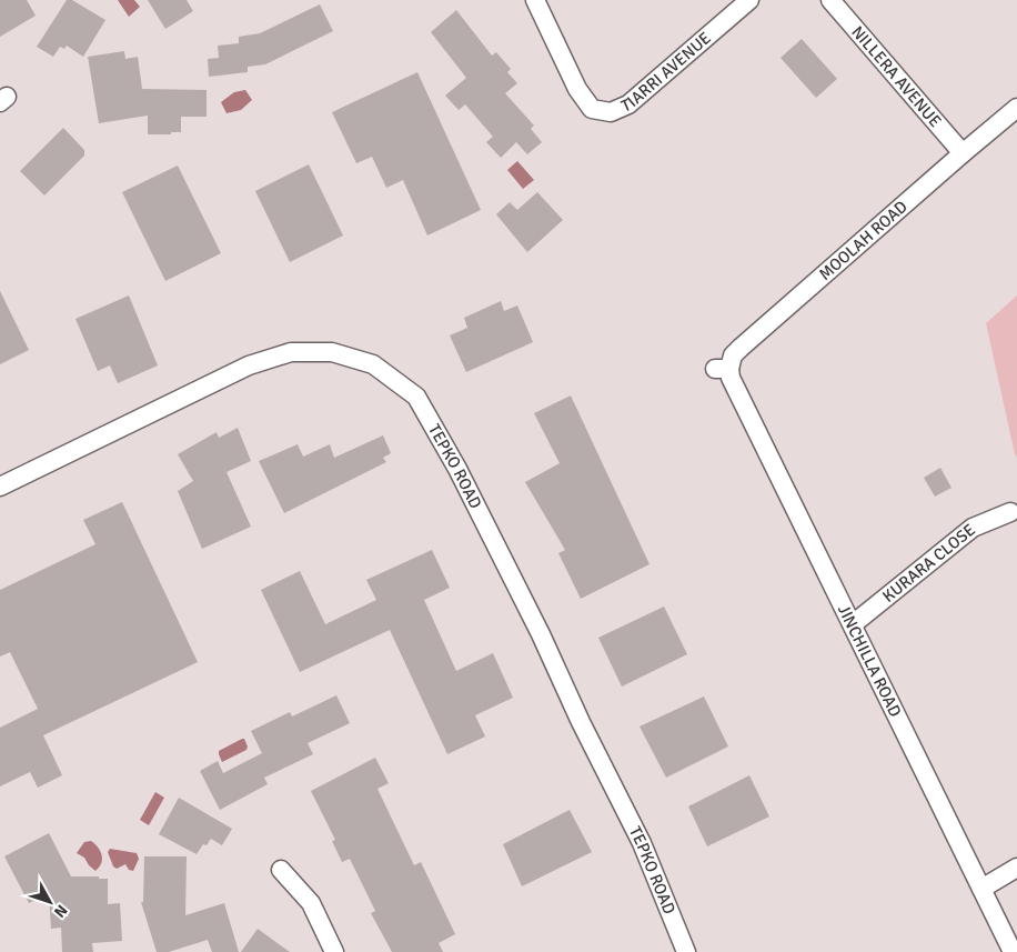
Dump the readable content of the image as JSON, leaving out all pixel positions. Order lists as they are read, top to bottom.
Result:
{
  "streets": {
    "street": [
      "TIARRI AVENUE",
      "NILLERA AVENUE",
      "MOOLAH ROAD",
      "TEPKO ROAD",
      "KURARA CLOSE",
      "JINCHILLA ROAD"
    ]
  },
  "crossings": [
    ["NILLERA AVENUE", "MOOLAH ROAD"],
    ["MOOLAH ROAD", "JINCHILLA ROAD"],
    ["KURARA CLOSE", "JINCHILLA ROAD"]
  ],
  "north": "bottom right"
}
